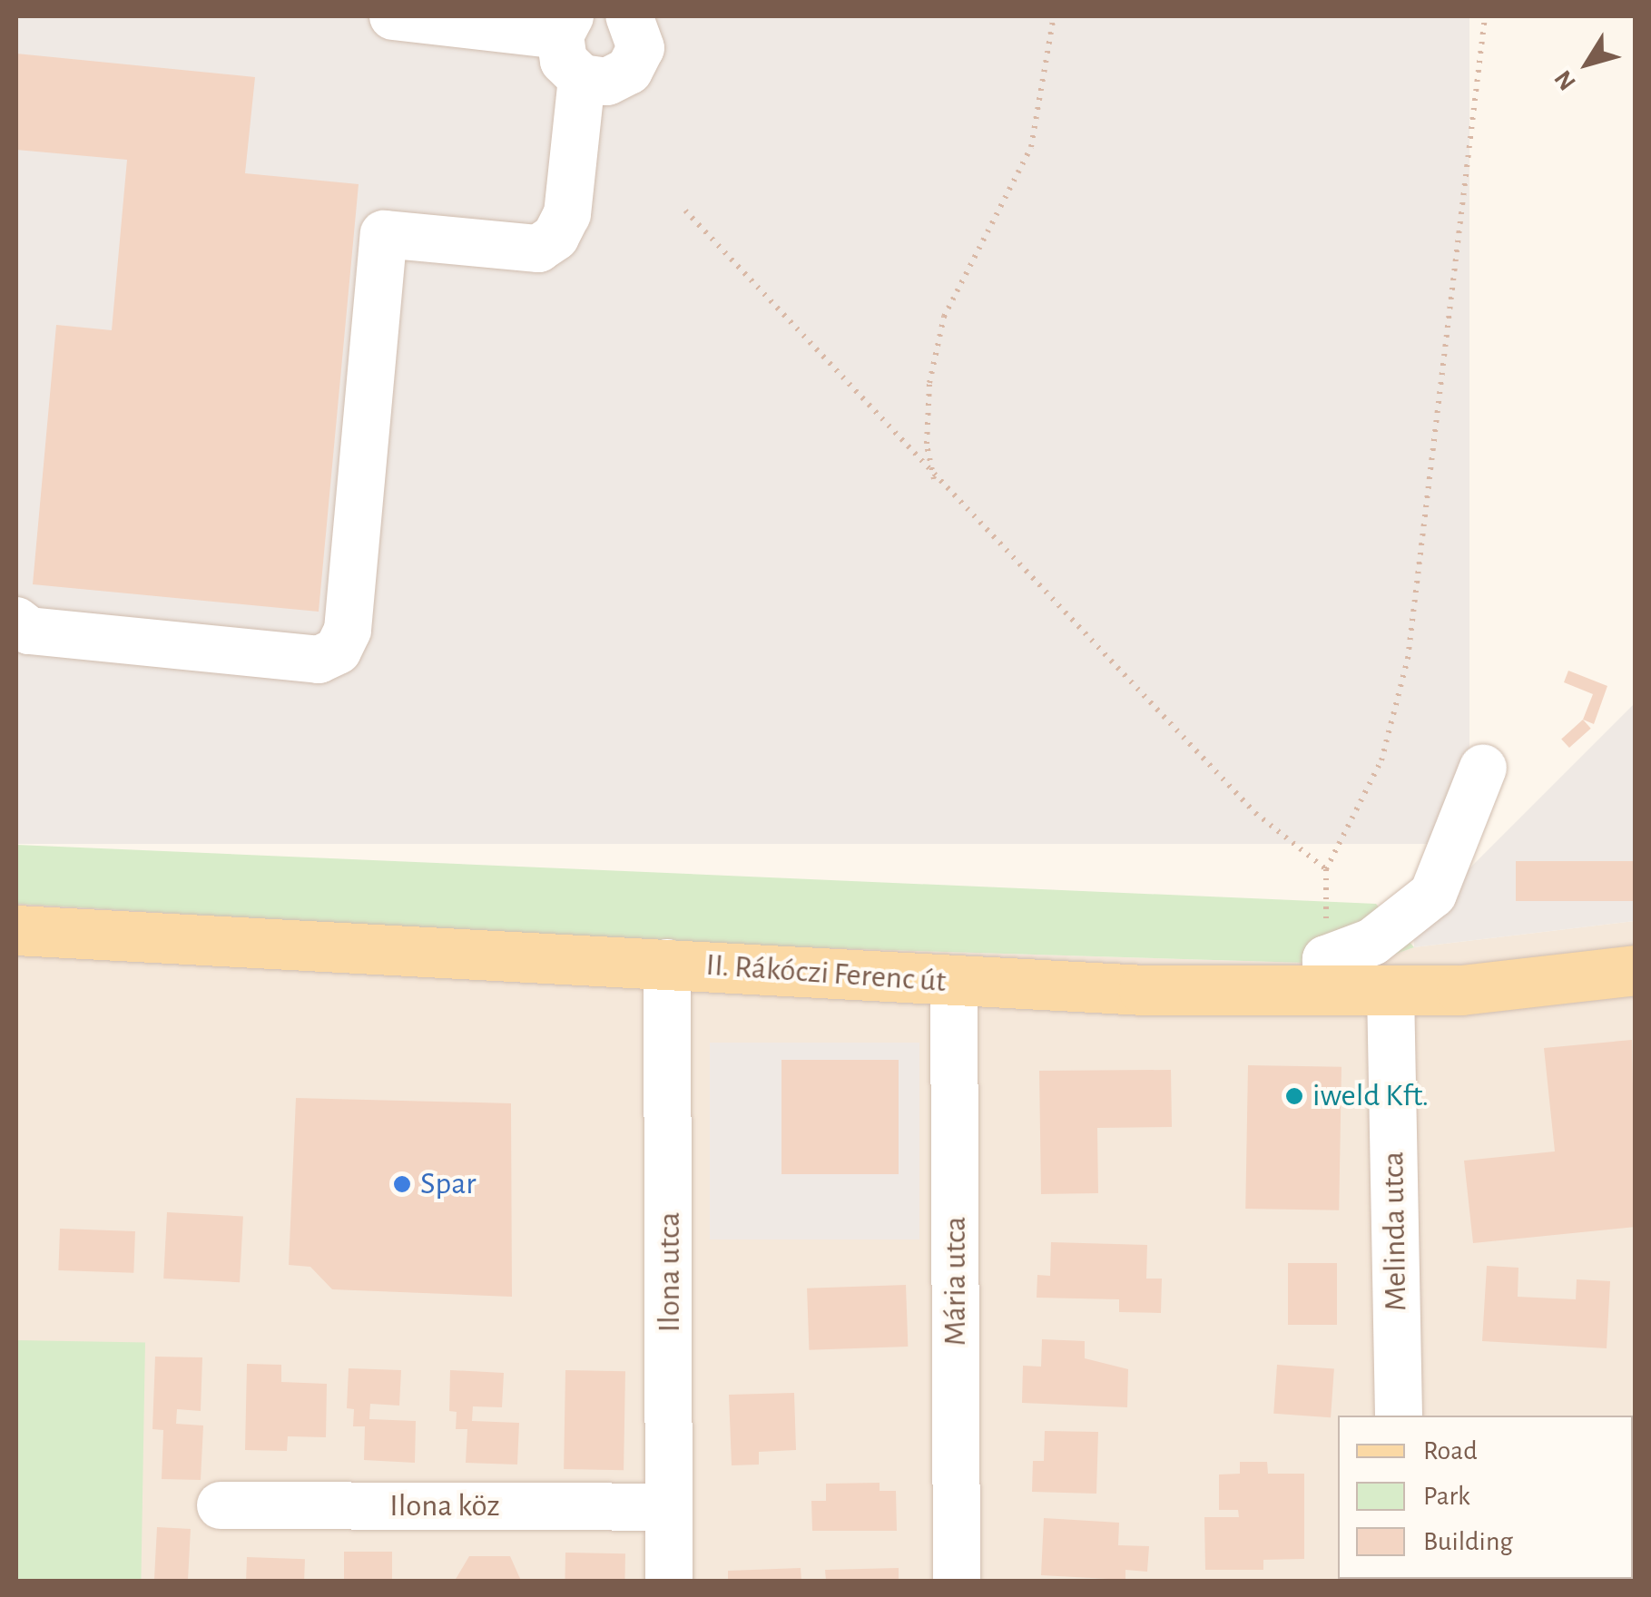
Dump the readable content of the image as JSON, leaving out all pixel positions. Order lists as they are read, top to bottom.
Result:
{
  "streets": {
    "main road": ["II. Rákóczi Ferenc út"],
    "street": [
      "Melinda utca",
      "Ilona utca",
      "Mária utca",
      "Ilona köz"
    ]
  },
  "crossings": [
    ["II. Rákóczi Ferenc út", "Melinda utca"],
    ["II. Rákóczi Ferenc út", "Ilona utca"],
    ["II. Rákóczi Ferenc út", "Mária utca"],
    ["Ilona utca", "Ilona köz"]
  ],
  "places": ["iweld Kft.", "Spar"],
  "legend": ["Road", "Park", "Building"],
  "north": "bottom left"
}
